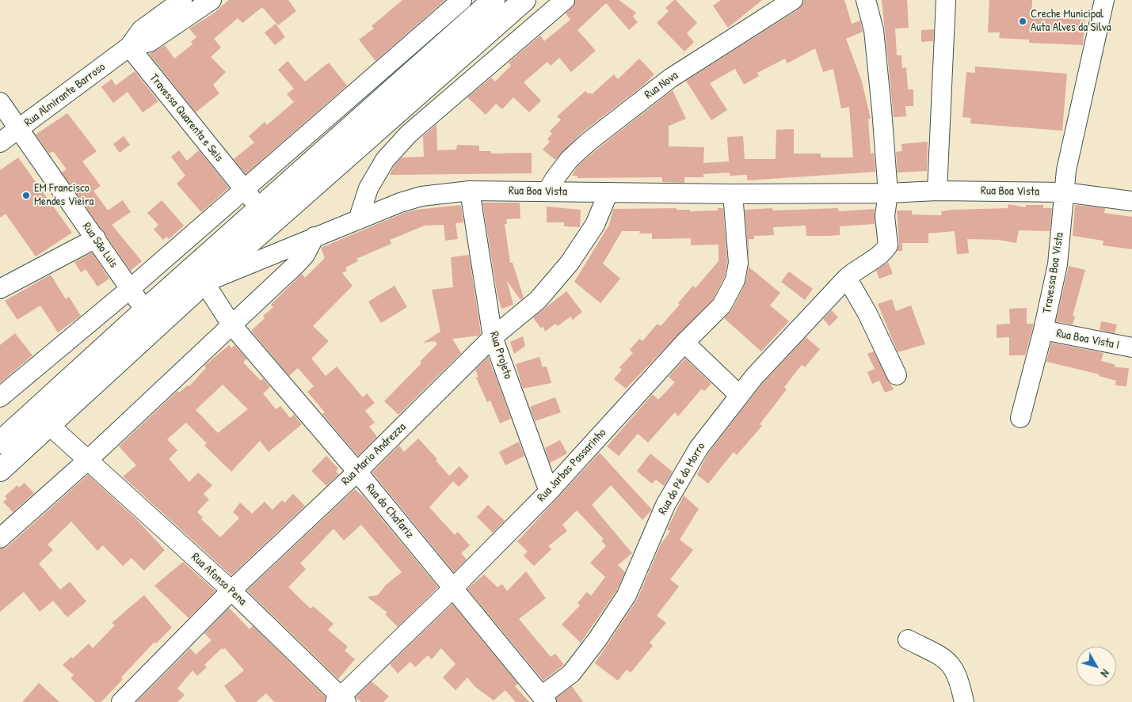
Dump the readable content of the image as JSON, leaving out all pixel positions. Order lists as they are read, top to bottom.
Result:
{
  "streets": {
    "street": [
      "Rua Nova",
      "Rua Almirante Barroso",
      "Travessa Quarenta e Seis",
      "Rua Boa Vista",
      "Rua São Luis",
      "Travessa Boa Vista",
      "Rua Boa Vista I",
      "Rua Projeto",
      "Rua Mario Andrezza",
      "Rua Jarbas Passarinho",
      "Rua do Pé do Morro",
      "Rua do Chafariz",
      "Rua Afonso Pena"
    ]
  },
  "crossings": [
    ["Rua Nova", "Rua Boa Vista"],
    ["Rua Almirante Barroso", "Travessa Quarenta e Seis"],
    ["Rua Almirante Barroso", "Rua São Luis"],
    ["Rua Boa Vista", "Travessa Boa Vista"],
    ["Rua Boa Vista", "Rua Projeto"],
    ["Rua Boa Vista", "Rua Mario Andrezza"],
    ["Rua Boa Vista", "Rua Jarbas Passarinho"],
    ["Rua Boa Vista", "Rua do Pé do Morro"],
    ["Rua Boa Vista", "Rua do Chafariz"],
    ["Travessa Boa Vista", "Rua Boa Vista I"],
    ["Rua Projeto", "Rua Mario Andrezza"],
    ["Rua Projeto", "Rua Jarbas Passarinho"],
    ["Rua Mario Andrezza", "Rua do Chafariz"],
    ["Rua Mario Andrezza", "Rua Afonso Pena"],
    ["Rua Jarbas Passarinho", "Rua do Chafariz"],
    ["Rua Jarbas Passarinho", "Rua Afonso Pena"],
    ["Rua do Pé do Morro", "Rua do Chafariz"]
  ],
  "places": ["Creche Municipal Auta Alves da Silva", "EM Francisco Mendes Vieira"],
  "north": "bottom right"
}
